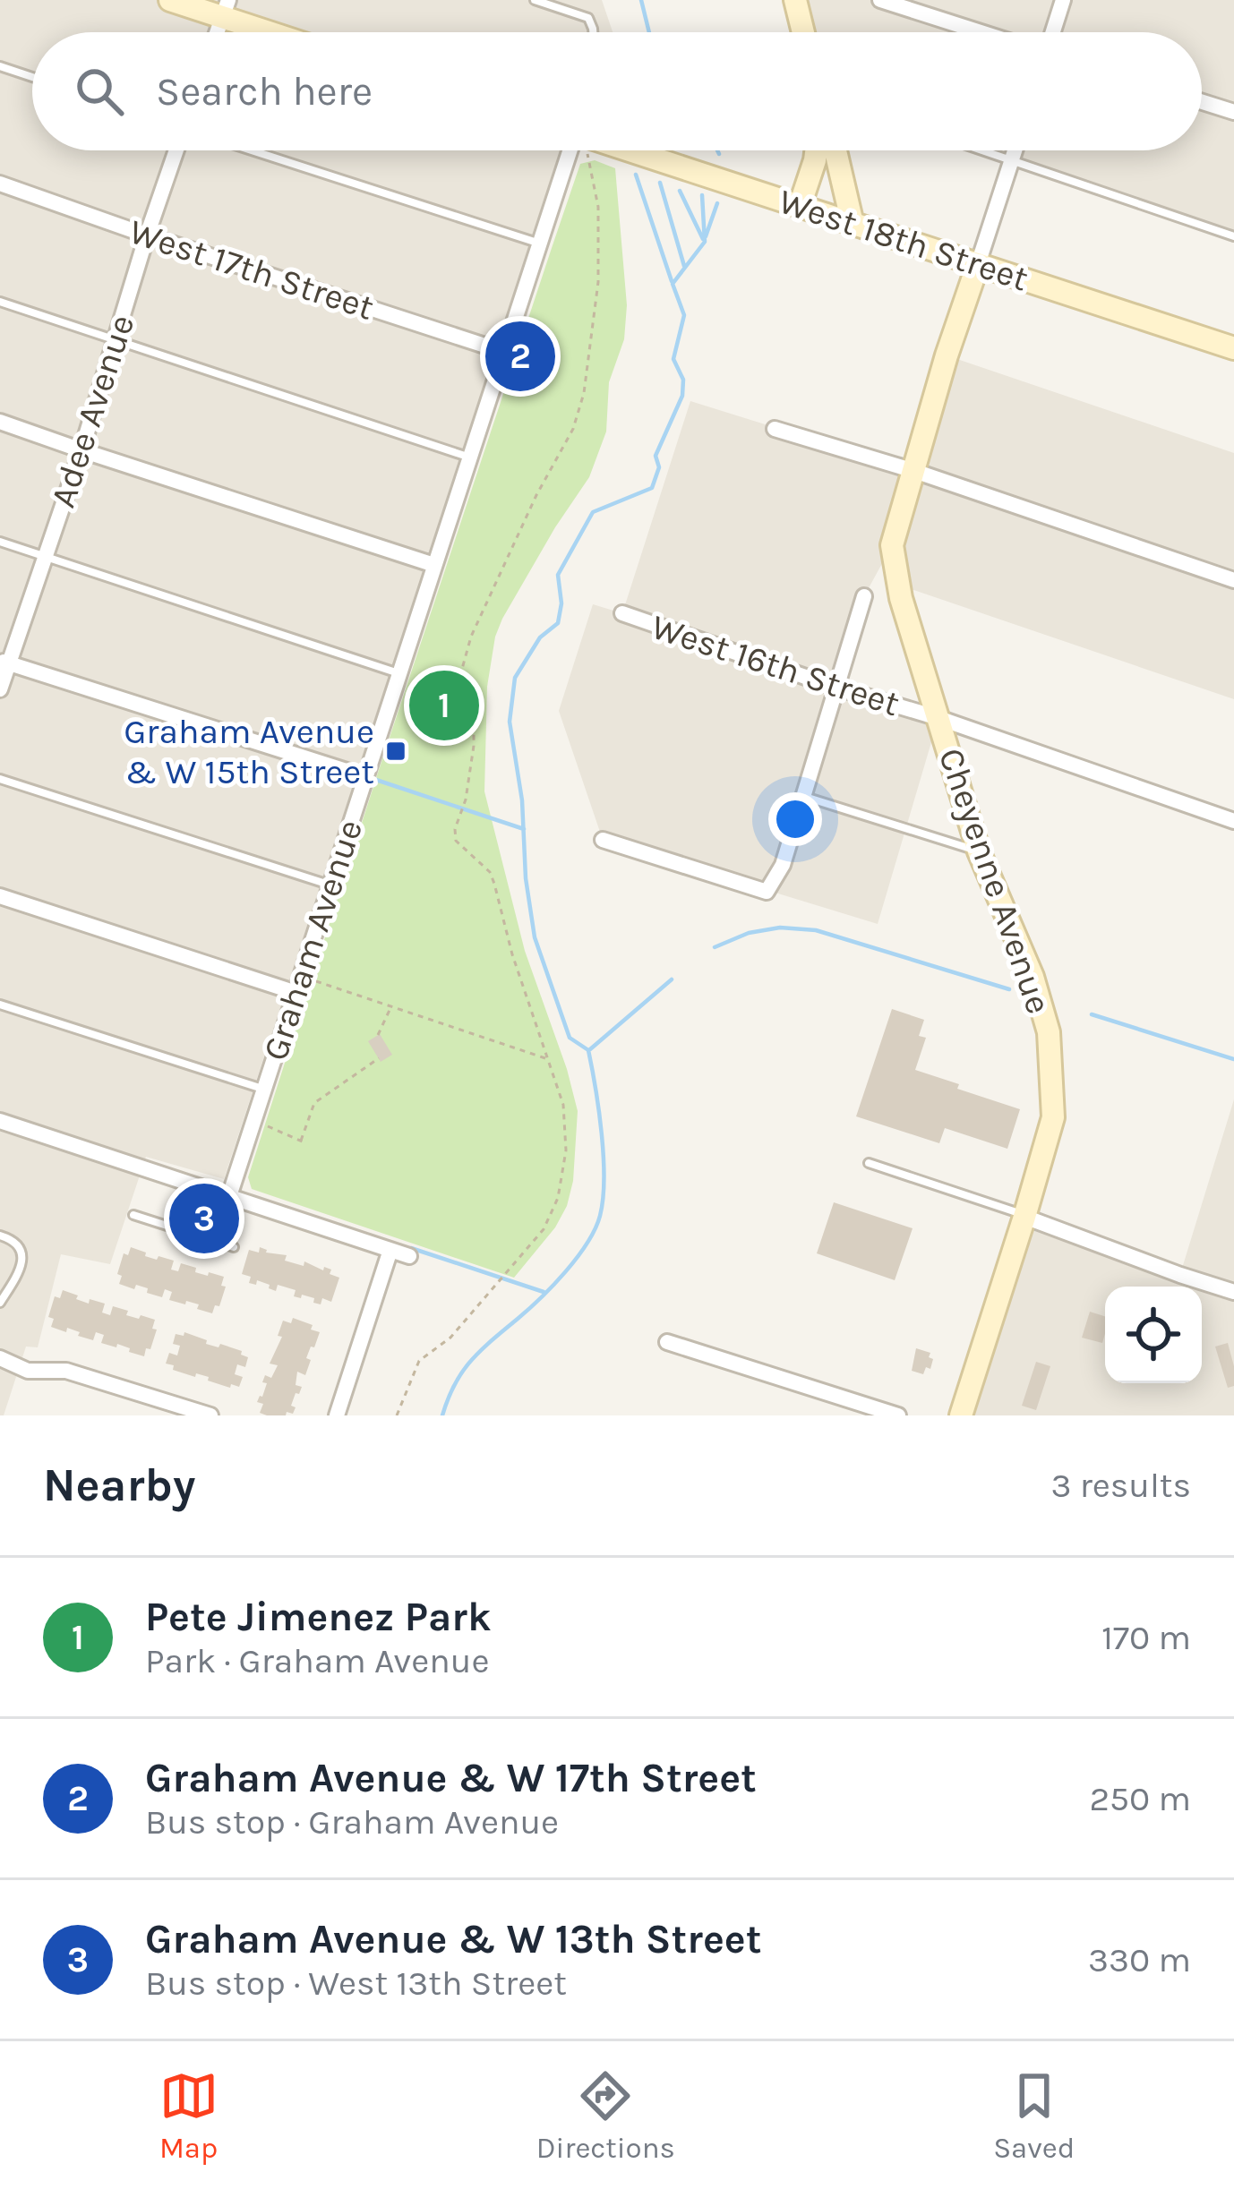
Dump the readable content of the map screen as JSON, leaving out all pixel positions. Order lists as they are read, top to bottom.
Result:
{
  "streets": {
    "street": [
      "West 18th Street",
      "West 17th Street",
      "Adee Avenue",
      "West 16th Street",
      "Cheyenne Avenue",
      "Graham Avenue"
    ]
  },
  "crossings": [
    ["West 18th Street", "Cheyenne Avenue"],
    ["West 17th Street", "Adee Avenue"],
    ["West 17th Street", "Graham Avenue"],
    ["West 16th Street", "Cheyenne Avenue"]
  ],
  "places": {
    "transit": ["Graham Avenue & W 15th Street"]
  },
  "page": {
    "search": "Search here",
    "pins": ["2", "1", "3"],
    "heading": ["Nearby", "3 results"],
    "list": [
      {
        "mark": "1",
        "name": "Pete Jimenez Park",
        "note": "Park · Graham Avenue",
        "value": "170 m"
      },
      {
        "mark": "2",
        "name": "Graham Avenue & W 17th Street",
        "note": "Bus stop · Graham Avenue",
        "value": "250 m"
      },
      {
        "mark": "3",
        "name": "Graham Avenue & W 13th Street",
        "note": "Bus stop · West 13th Street",
        "value": "330 m"
      }
    ],
    "nav": ["Map", "Directions", "Saved"]
  }
}
